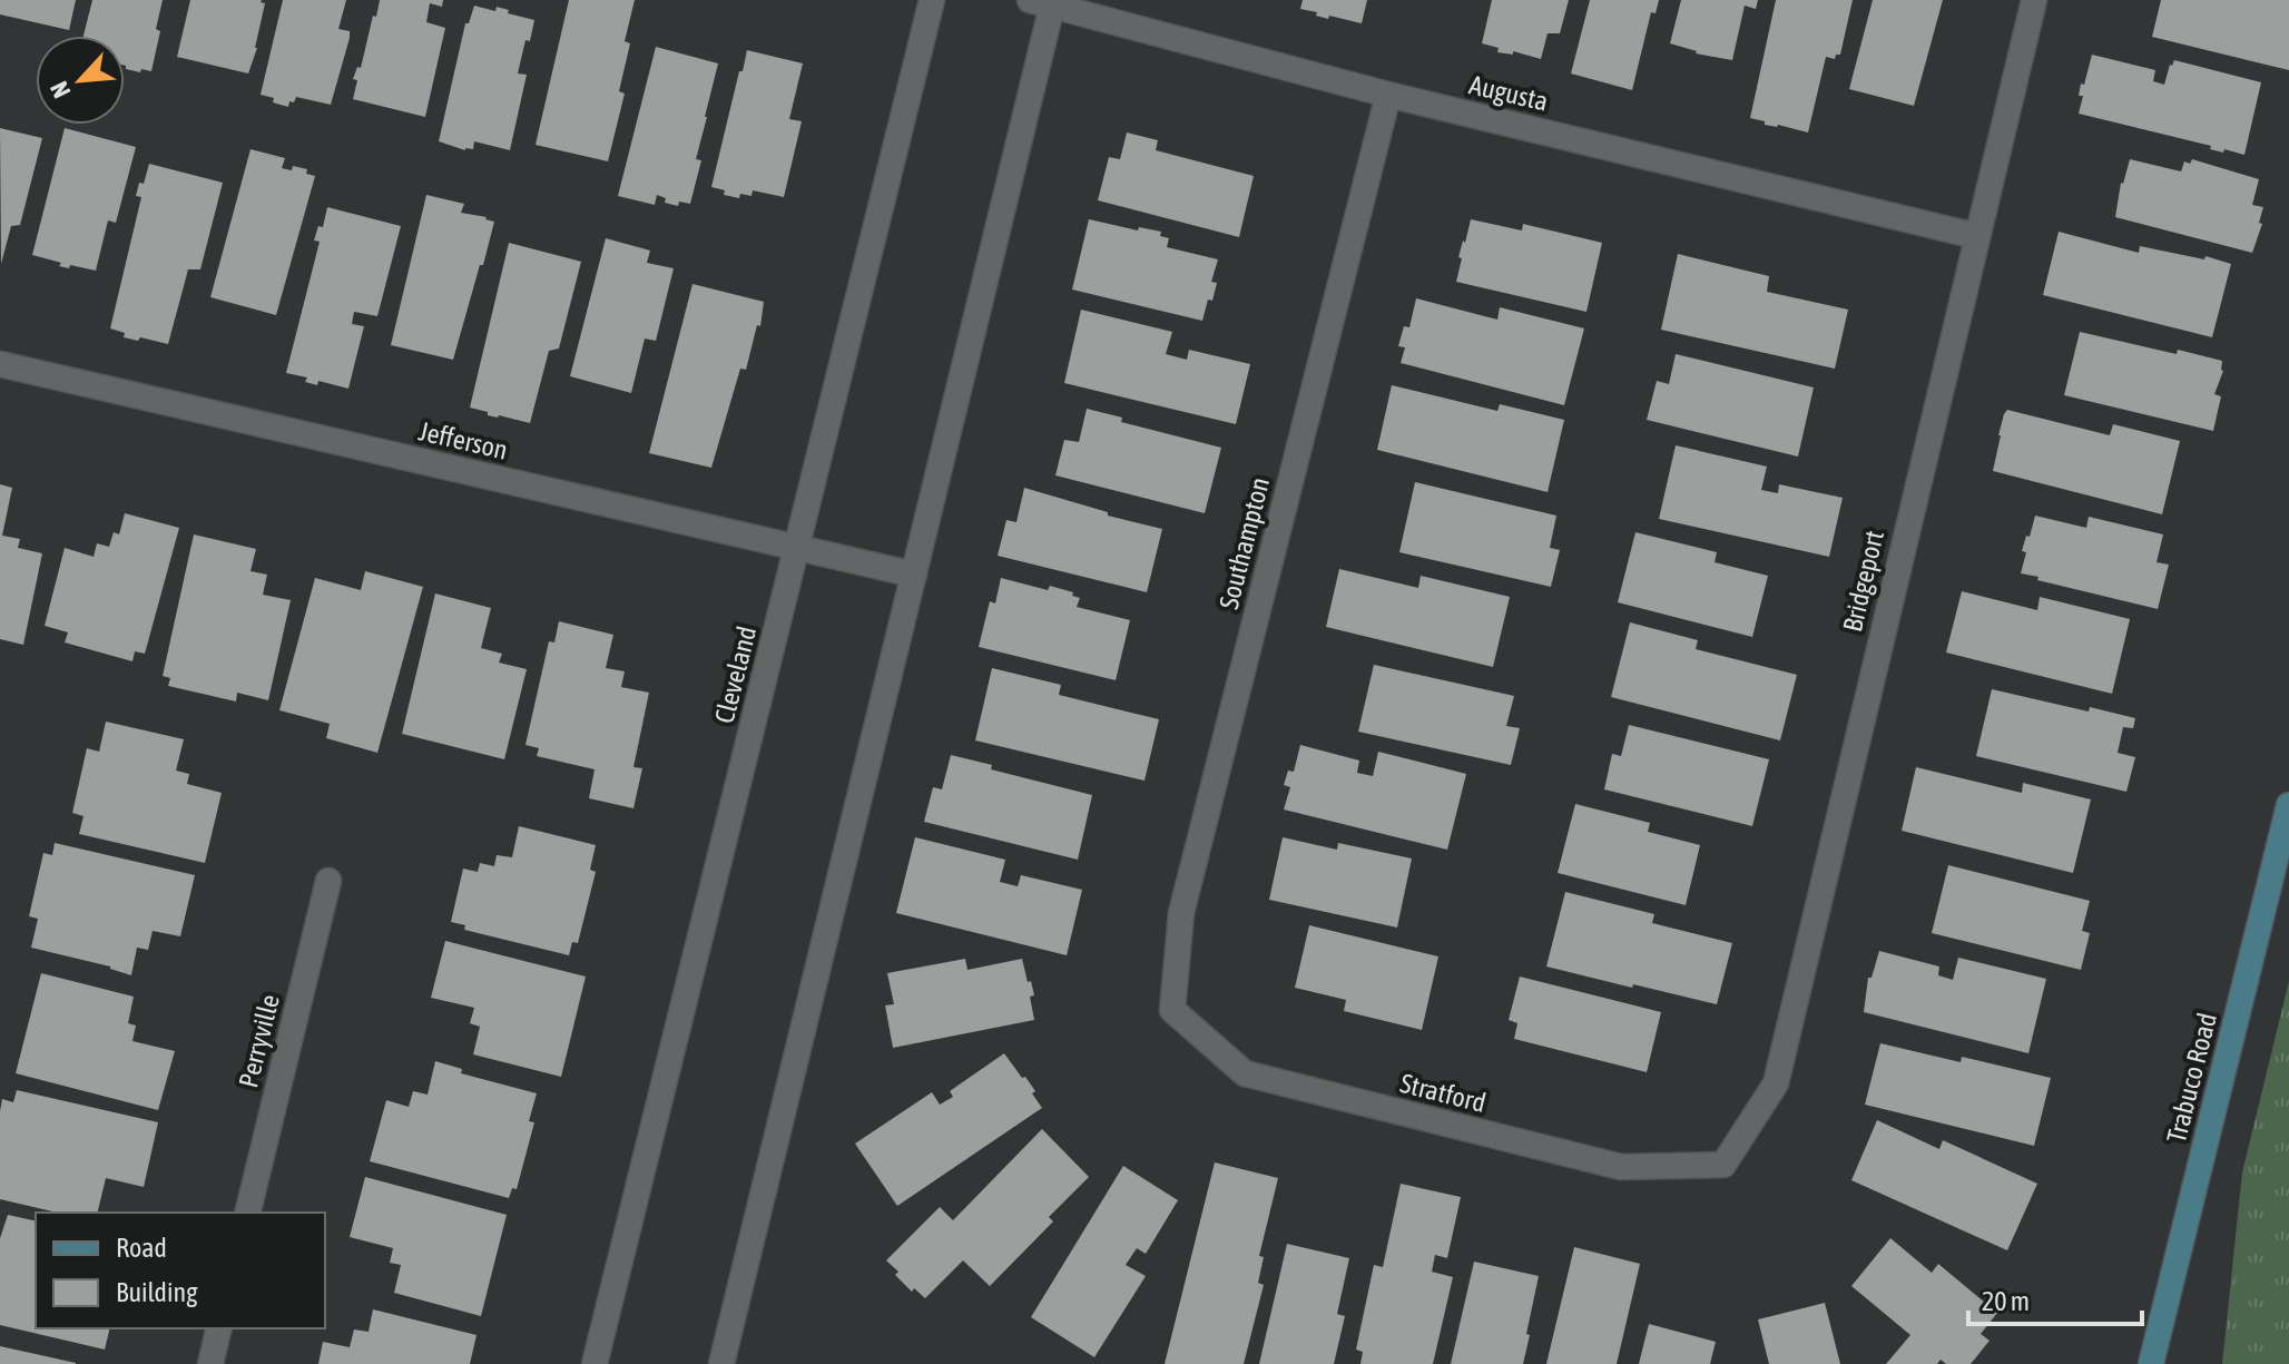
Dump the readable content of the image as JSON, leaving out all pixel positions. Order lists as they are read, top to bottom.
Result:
{
  "streets": {
    "main road": ["Trabuco Road"],
    "street": [
      "Augusta",
      "Jefferson",
      "Southampton",
      "Bridgeport",
      "Cleveland",
      "Perryville",
      "Stratford"
    ]
  },
  "crossings": [
    ["Augusta", "Southampton"],
    ["Augusta", "Bridgeport"],
    ["Jefferson", "Cleveland"],
    ["Southampton", "Stratford"],
    ["Bridgeport", "Stratford"]
  ],
  "legend": ["Road", "Building"],
  "scale_bar": "20 m",
  "north": "bottom left"
}
